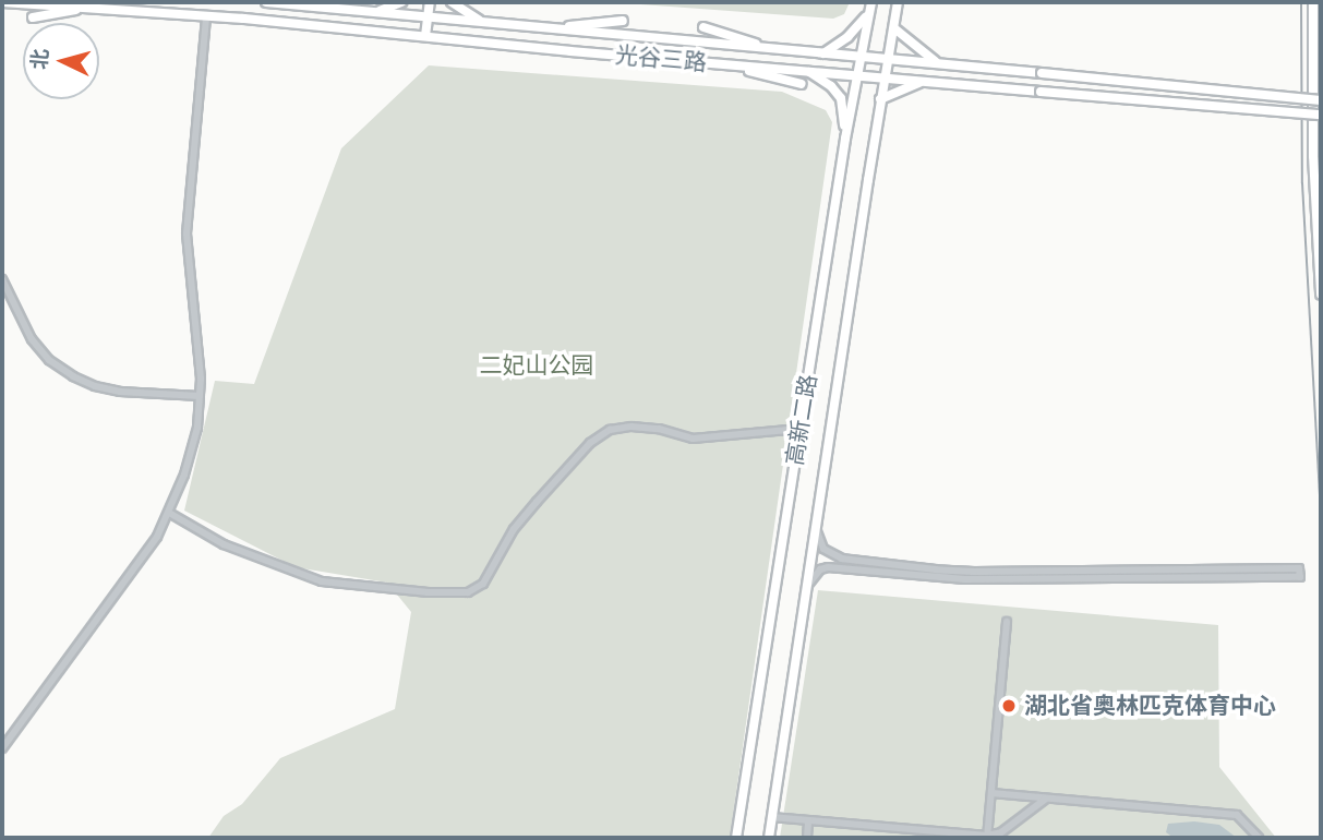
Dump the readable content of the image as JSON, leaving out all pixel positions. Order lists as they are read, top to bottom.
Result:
{
  "streets": {
    "main road": ["光谷三路", "高新二路"]
  },
  "crossings": [
    ["光谷三路", "高新二路"]
  ],
  "parks": ["二妃山公园"],
  "places": ["湖北省奥林匹克体育中心"],
  "north": "left"
}
